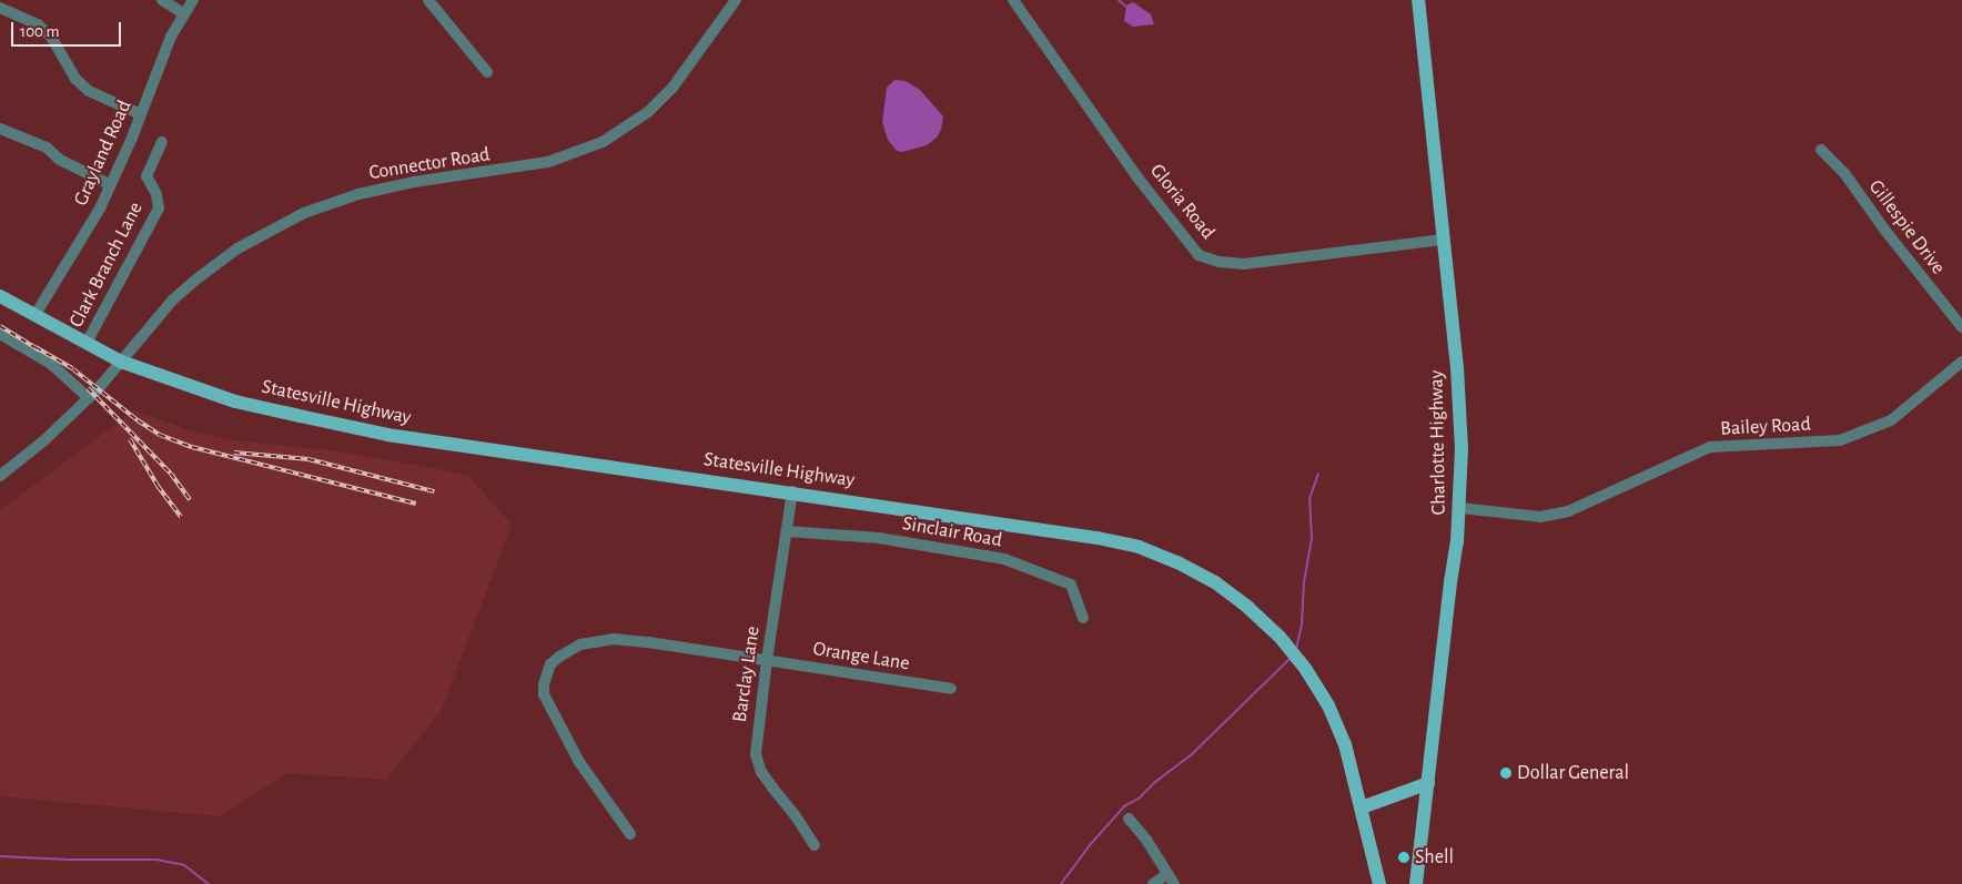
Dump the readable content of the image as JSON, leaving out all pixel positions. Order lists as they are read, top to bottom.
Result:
{
  "streets": {
    "main road": ["Statesville Highway", "Charlotte Highway"],
    "street": [
      "Grayland Road",
      "Connector Road",
      "Gloria Road",
      "Gillespie Drive",
      "Clark Branch Lane",
      "Bailey Road",
      "Sinclair Road",
      "Orange Lane",
      "Barclay Lane"
    ]
  },
  "crossings": [
    ["Grayland Road", "Statesville Highway"],
    ["Connector Road", "Statesville Highway"],
    ["Gloria Road", "Charlotte Highway"],
    ["Clark Branch Lane", "Statesville Highway"],
    ["Statesville Highway", "Barclay Lane"],
    ["Bailey Road", "Charlotte Highway"],
    ["Sinclair Road", "Barclay Lane"],
    ["Orange Lane", "Barclay Lane"]
  ],
  "places": ["Dollar General", "Shell"],
  "scale_bar": "100 m"
}
